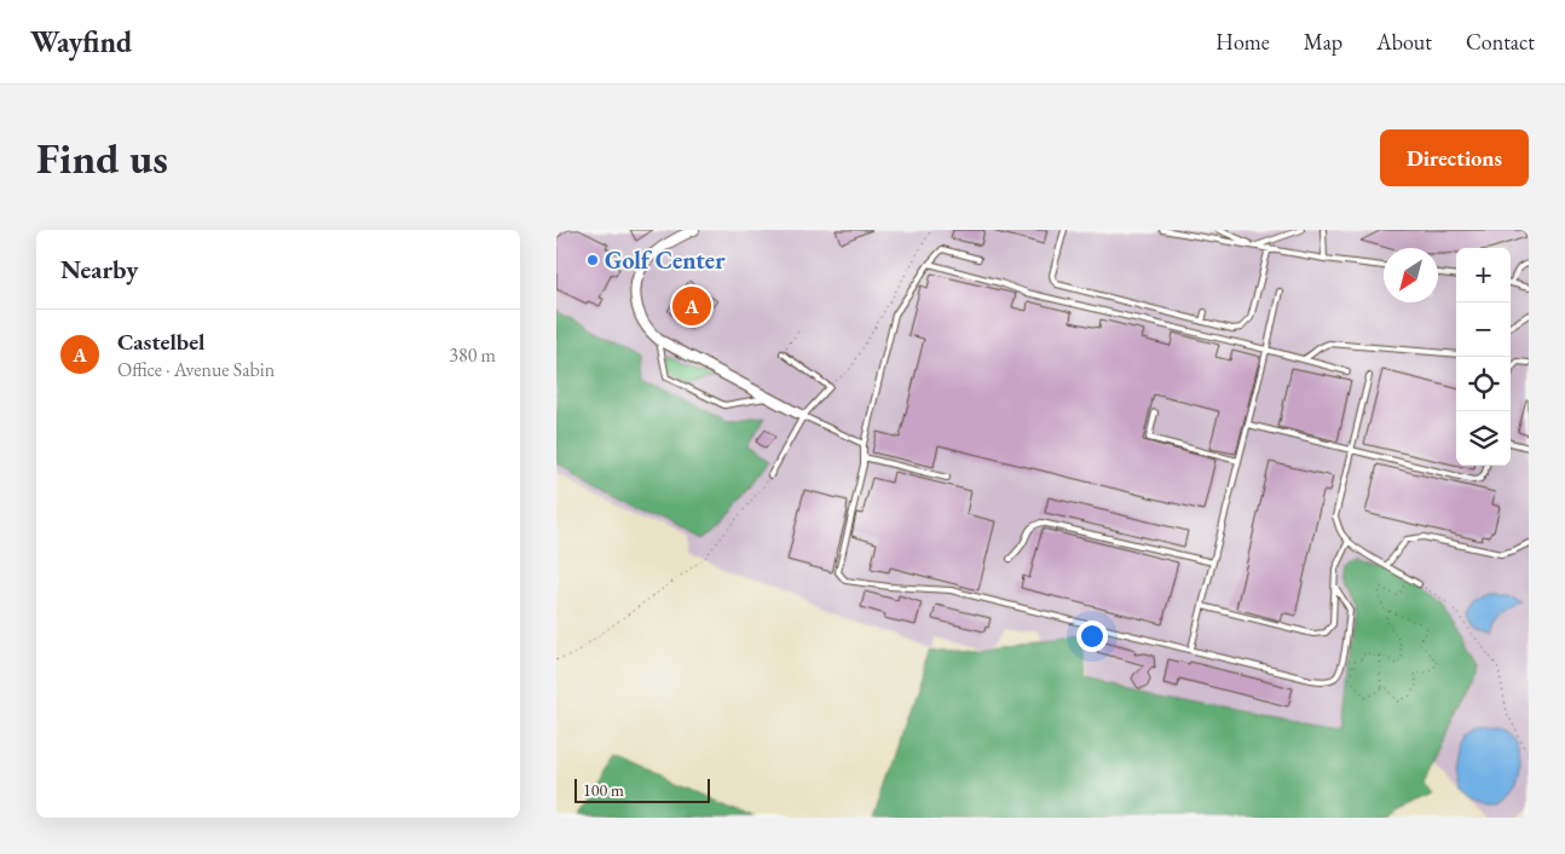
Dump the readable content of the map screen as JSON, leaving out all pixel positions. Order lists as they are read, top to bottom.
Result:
{
  "places": ["Golf Center"],
  "scale_bar": "100 m",
  "north": "bottom left",
  "page": {
    "header": "Wayfind",
    "nav": [
      "Home",
      "Map",
      "About",
      "Contact"
    ],
    "buttons": "Directions",
    "title": "Find us",
    "heading": "Nearby",
    "map_buttons": ["+", "−"],
    "pins": "A",
    "list": [
      {
        "mark": "A",
        "name": "Castelbel",
        "note": "Office · Avenue Sabin",
        "value": "380 m"
      }
    ],
    "scale": "100 m"
  }
}
